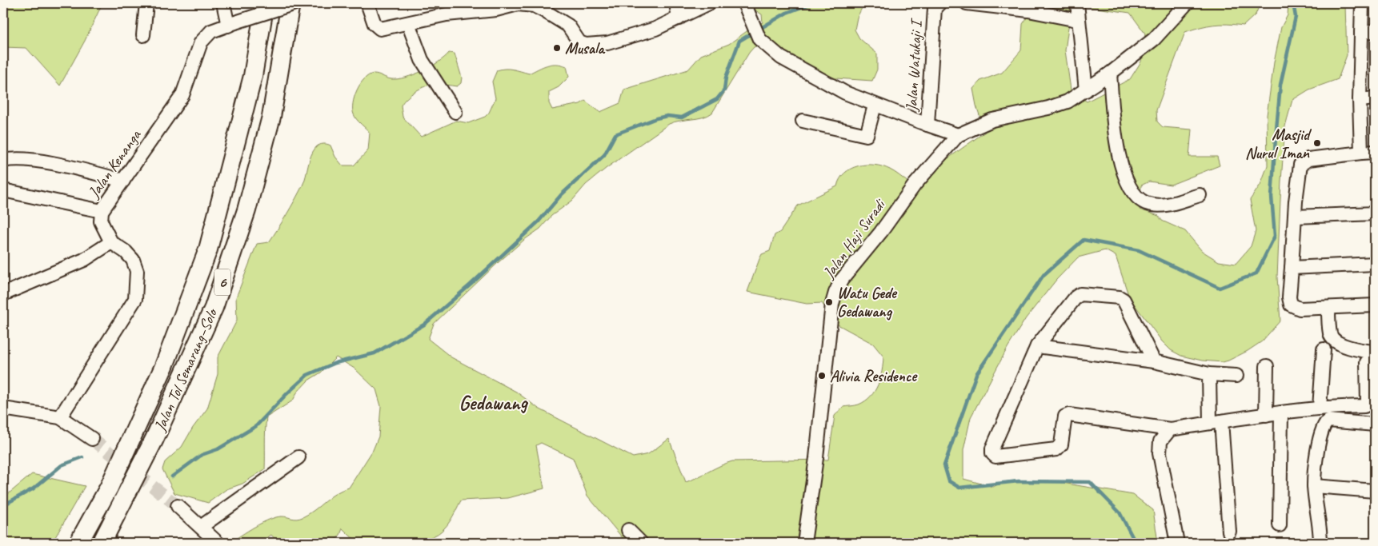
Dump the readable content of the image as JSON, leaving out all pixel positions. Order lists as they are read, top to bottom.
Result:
{
  "streets": {
    "highway": ["6", "Jalan Tol Semarang–Solo"],
    "street": ["Jalan Watukaji I", "Jalan Kenanga", "Jalan Haji Suradi"]
  },
  "crossings": [
    ["Jalan Watukaji I", "Jalan Haji Suradi"]
  ],
  "districts": ["Gedawang"],
  "places": [
    "Musala",
    "Masjid Nurul Iman",
    "Watu Gede Gedawang",
    "Alivia Residence"
  ]
}
